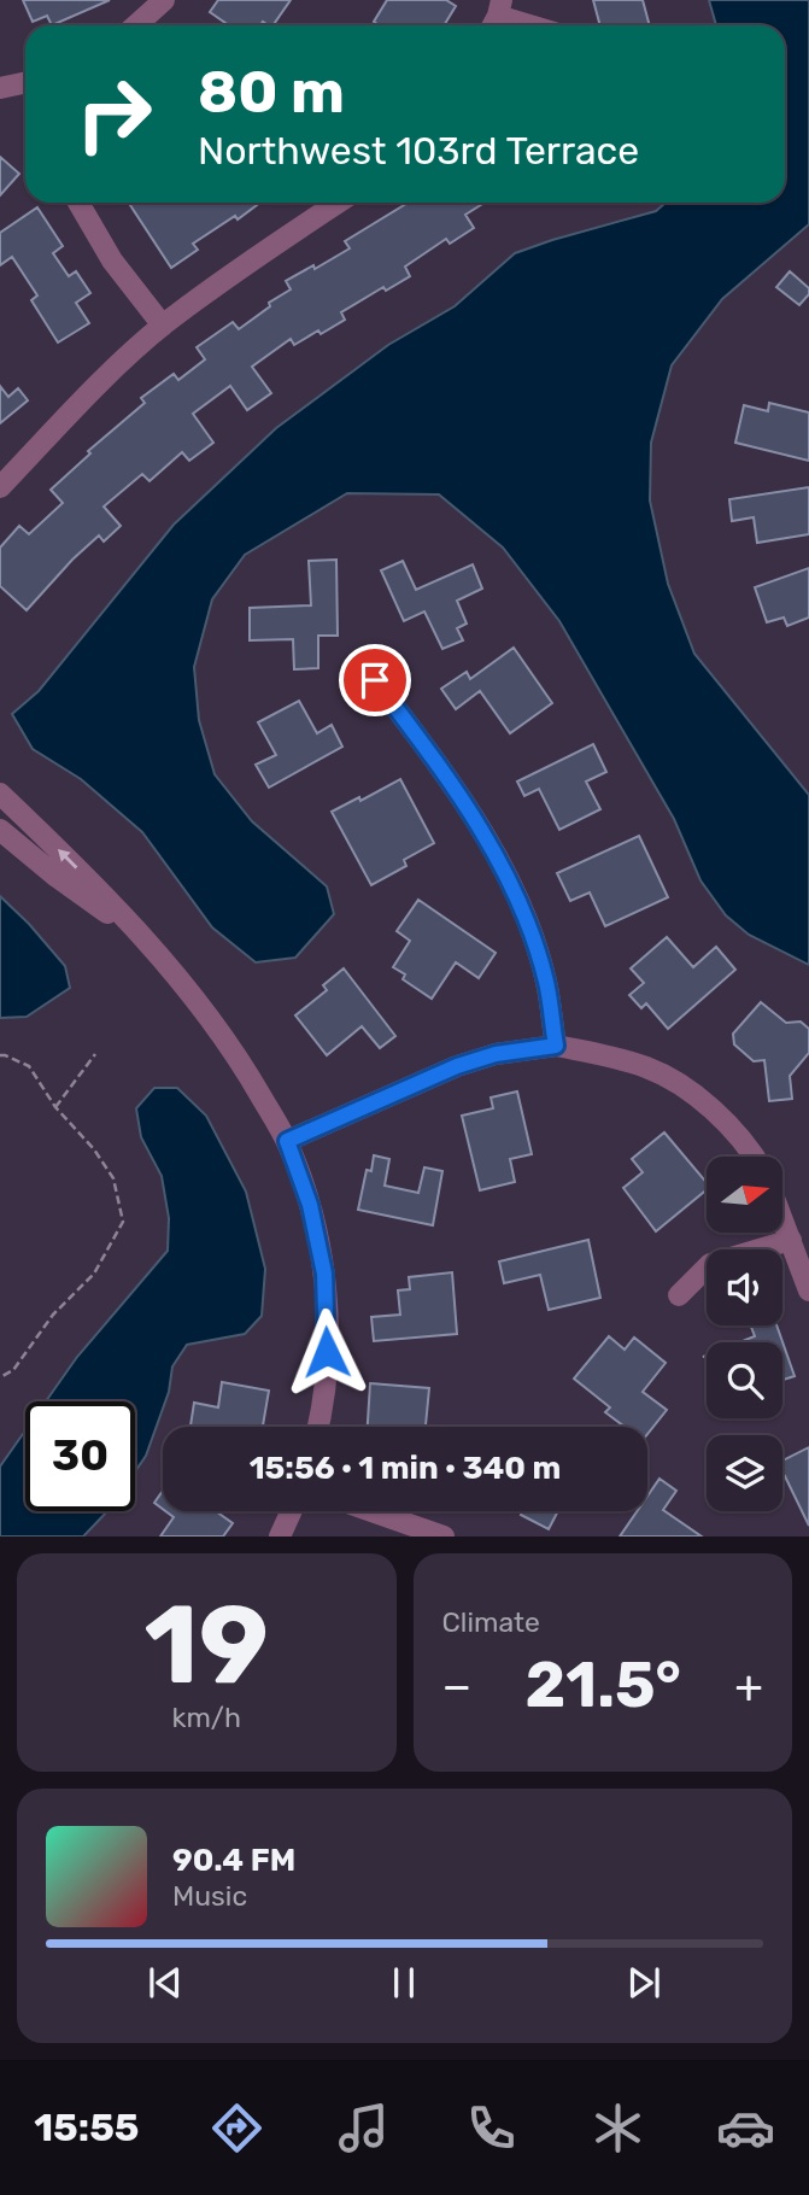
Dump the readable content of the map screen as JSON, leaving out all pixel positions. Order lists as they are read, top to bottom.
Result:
{
  "north": "right",
  "page": {
    "turn": ["80 m", "Northwest 103rd Terrace"],
    "limit": "30",
    "trip": "15:56 · 1 min · 340 m",
    "tile": [
      ["19", "km/h"],
      "Climate"
    ],
    "heat": ["−", "21.5°", "+"],
    "song": ["90.4 FM", "Music"],
    "tabs": "15:55"
  }
}
